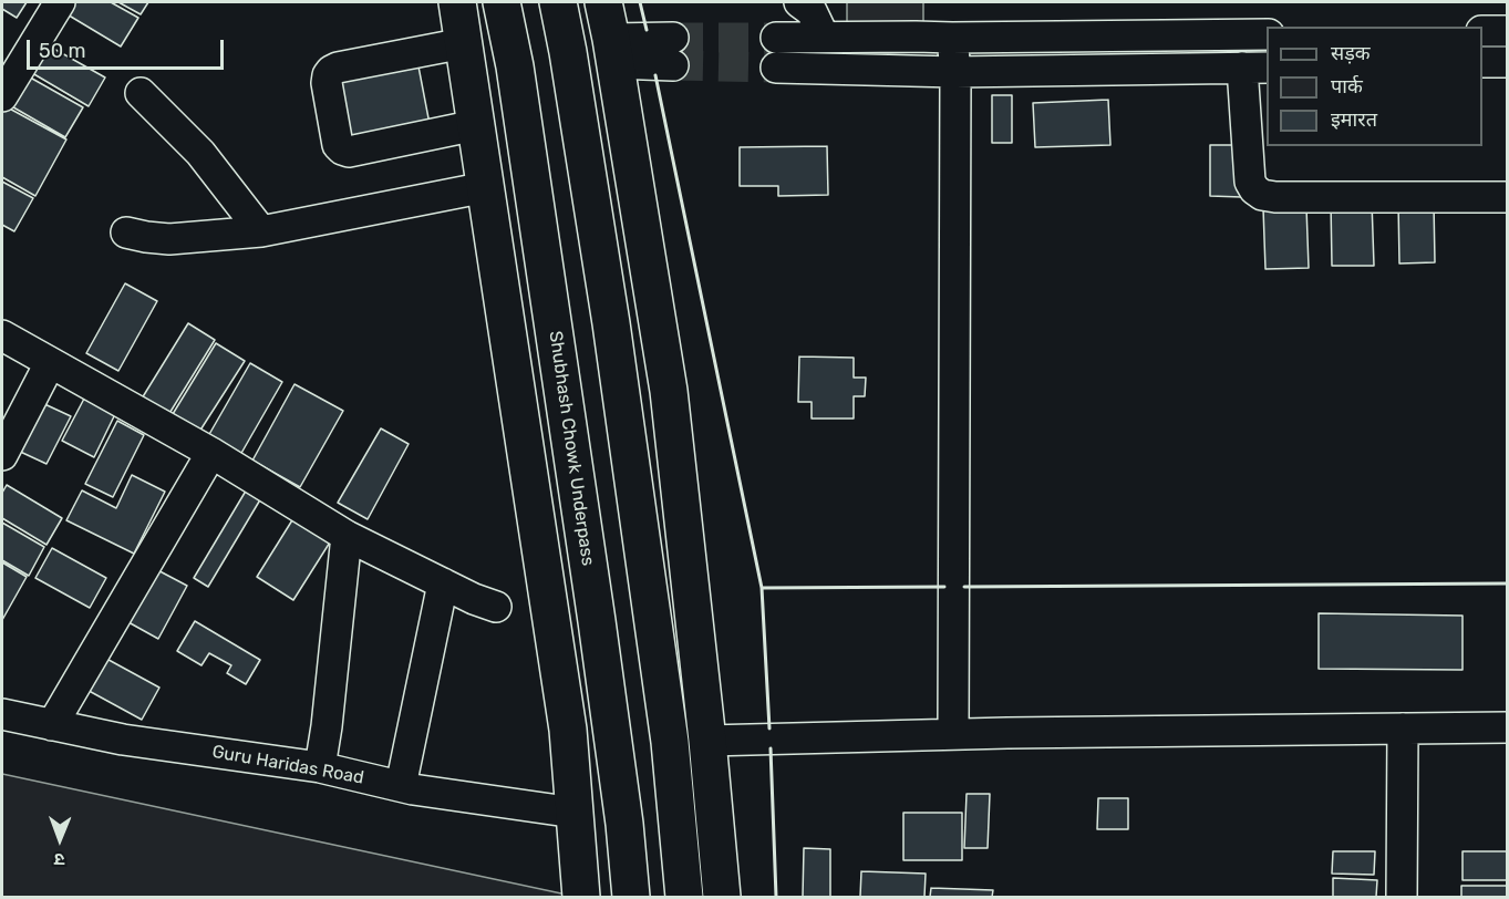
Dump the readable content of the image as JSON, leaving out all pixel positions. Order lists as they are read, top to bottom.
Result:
{
  "streets": {
    "main road": ["Shubhash Chowk Underpass"],
    "street": ["Guru Haridas Road"]
  },
  "legend": ["सड़क", "पार्क", "इमारत"],
  "scale_bar": "50 m",
  "north": "bottom"
}
